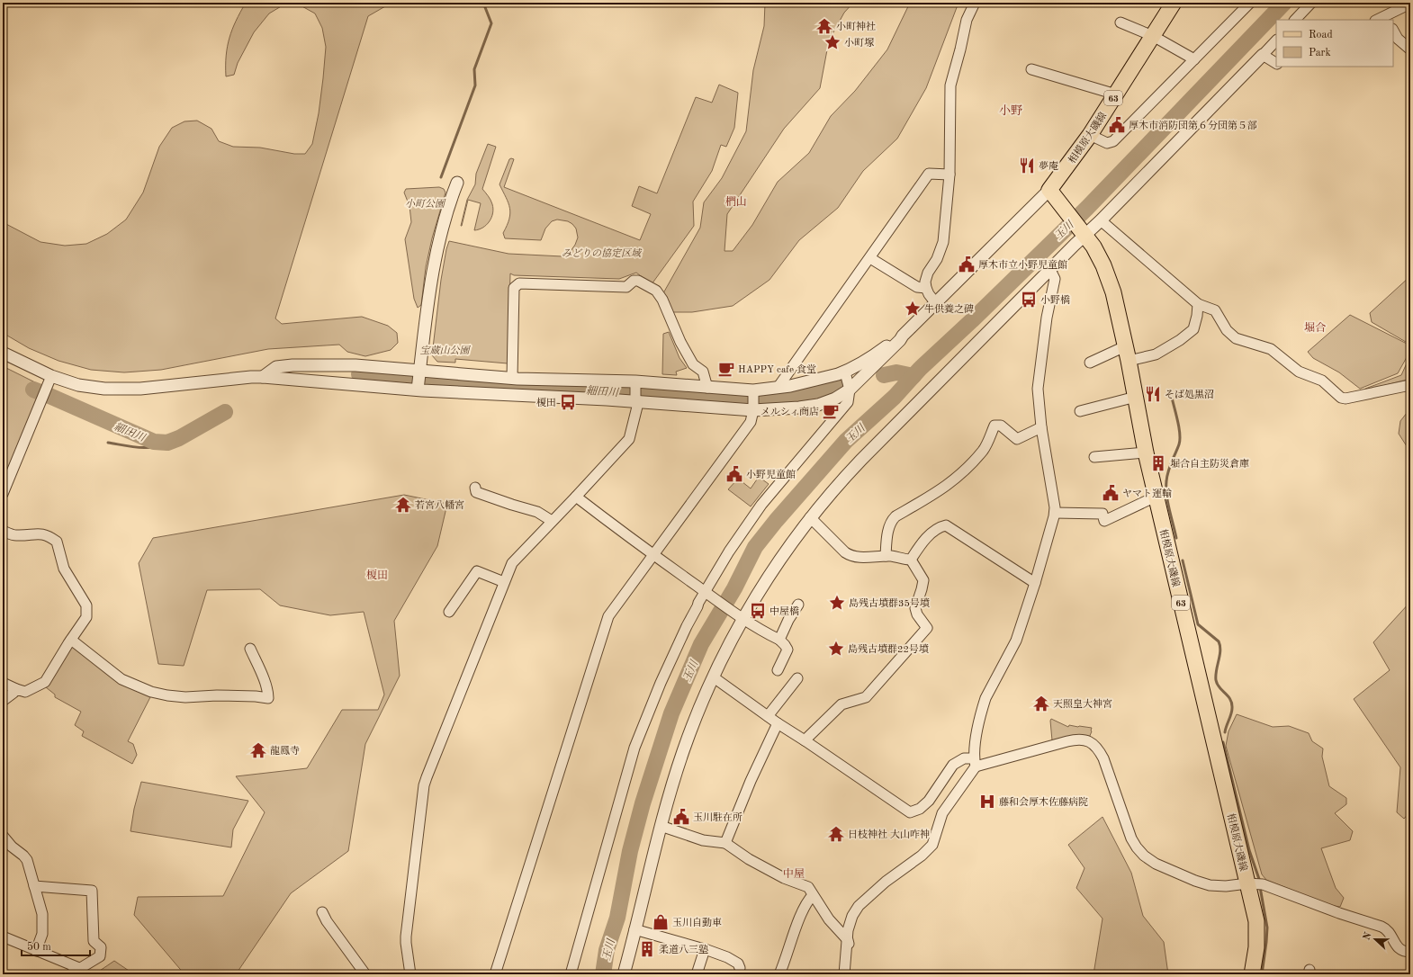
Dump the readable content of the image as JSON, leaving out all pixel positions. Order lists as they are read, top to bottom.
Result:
{
  "streets": {
    "main road": ["63", "相模原大磯線"]
  },
  "crossings": [
    ["63", "相模原大磯線"]
  ],
  "districts": [
    "小野",
    "椚山",
    "堀合",
    "榎田",
    "中屋"
  ],
  "water": ["玉川", "細田川"],
  "parks": ["小町公園", "みどりの協定区域", "宝蔵山公園"],
  "places": {
    "temple": [
      "小町神社",
      "若宮八幡宮",
      "天照皇大神宮",
      "龍鳳寺",
      "日枝神社 大山咋神"
    ],
    "place": [
      "小町塚",
      "牛供養之碑",
      "島残古墳群35号墳",
      "島残古墳群22号墳"
    ],
    "public building": [
      "厚木市消防団第６分団第５部",
      "厚木市立小野児童館",
      "小野児童館",
      "ヤマト運輸",
      "玉川駐在所"
    ],
    "restaurant": ["夢庵", "そば処黒沼"],
    "bus stop": ["小野橋", "榎田", "中屋橋"],
    "cafe": ["HAPPY cafe 食堂", "メルシィ商店"],
    "building": ["堀合自主防災倉庫", "柔道八三塾"],
    "hospital": ["藤和会厚木佐藤病院"],
    "shop": ["玉川自動車"]
  },
  "legend": ["Road", "Park"],
  "scale_bar": "50 m",
  "north": "left"
}
